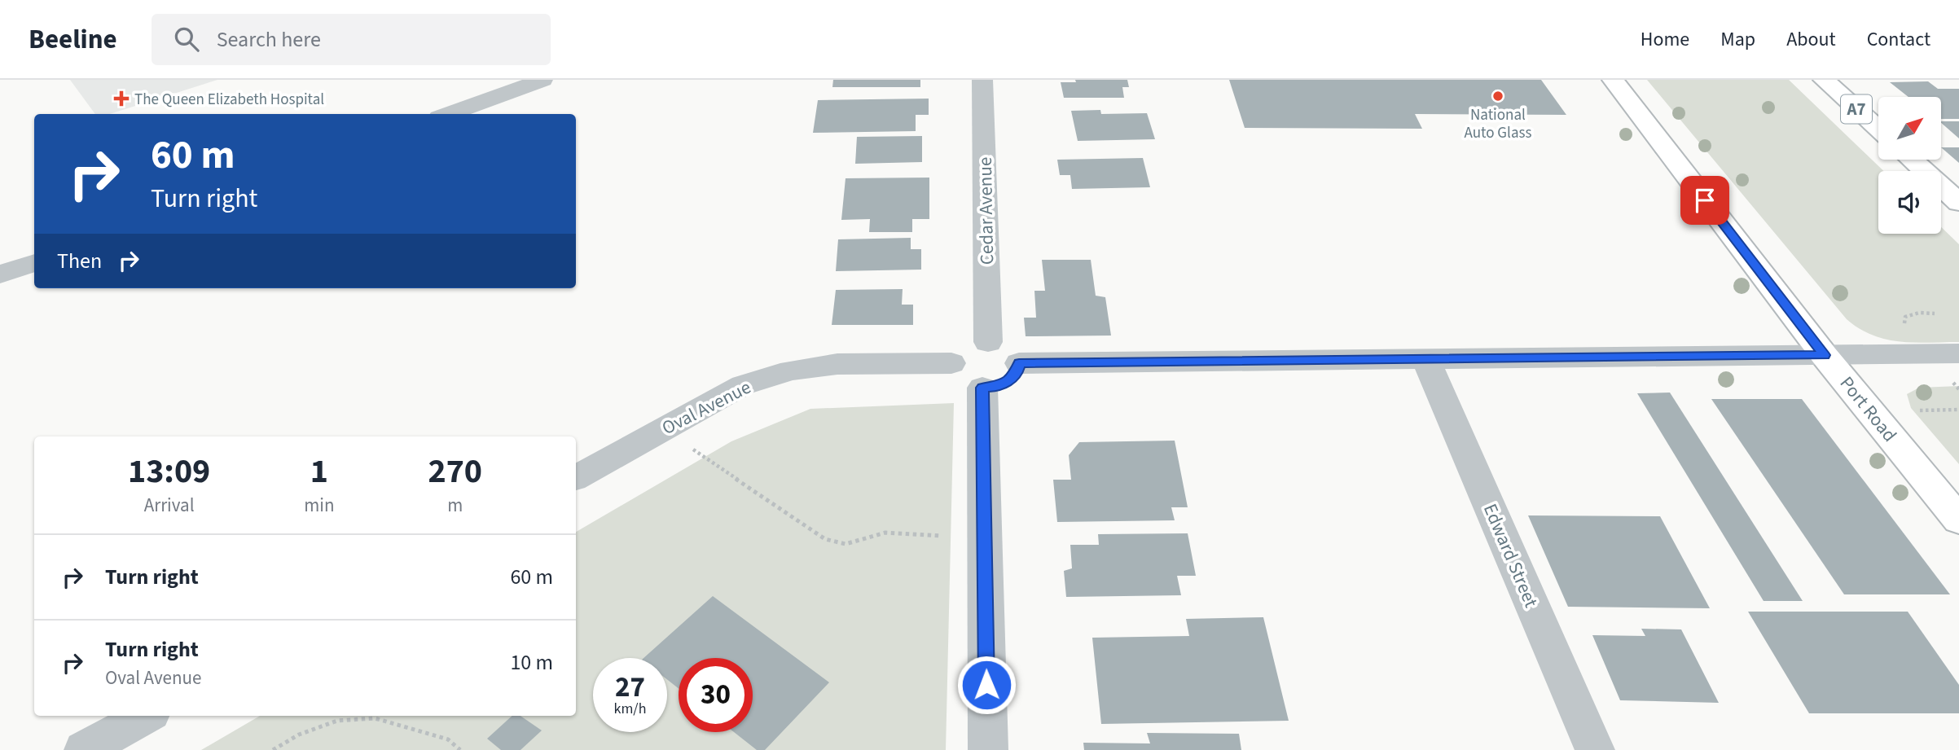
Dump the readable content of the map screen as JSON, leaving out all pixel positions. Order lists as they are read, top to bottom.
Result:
{
  "streets": {
    "highway": ["A7", "Port Road"],
    "street": ["Cedar Avenue", "Oval Avenue", "Edward Street"]
  },
  "crossings": [
    ["Cedar Avenue", "Oval Avenue"]
  ],
  "places": {
    "other": ["National Auto Glass"],
    "health": ["The Queen Elizabeth Hospital"]
  },
  "north": "top right",
  "page": {
    "header": "Beeline",
    "search": "Search here",
    "nav": [
      "Home",
      "Map",
      "About",
      "Contact"
    ],
    "turn": ["60 m", "Turn right"],
    "then": "Then",
    "eta": [
      "13:09",
      "Arrival",
      "1",
      "min",
      "270",
      "m"
    ],
    "list": [
      {
        "name": "Turn right",
        "value": "60 m"
      },
      {
        "name": "Turn right",
        "note": "Oval Avenue",
        "value": "10 m"
      }
    ],
    "speed": "27 km/h",
    "limit": "30"
  }
}
